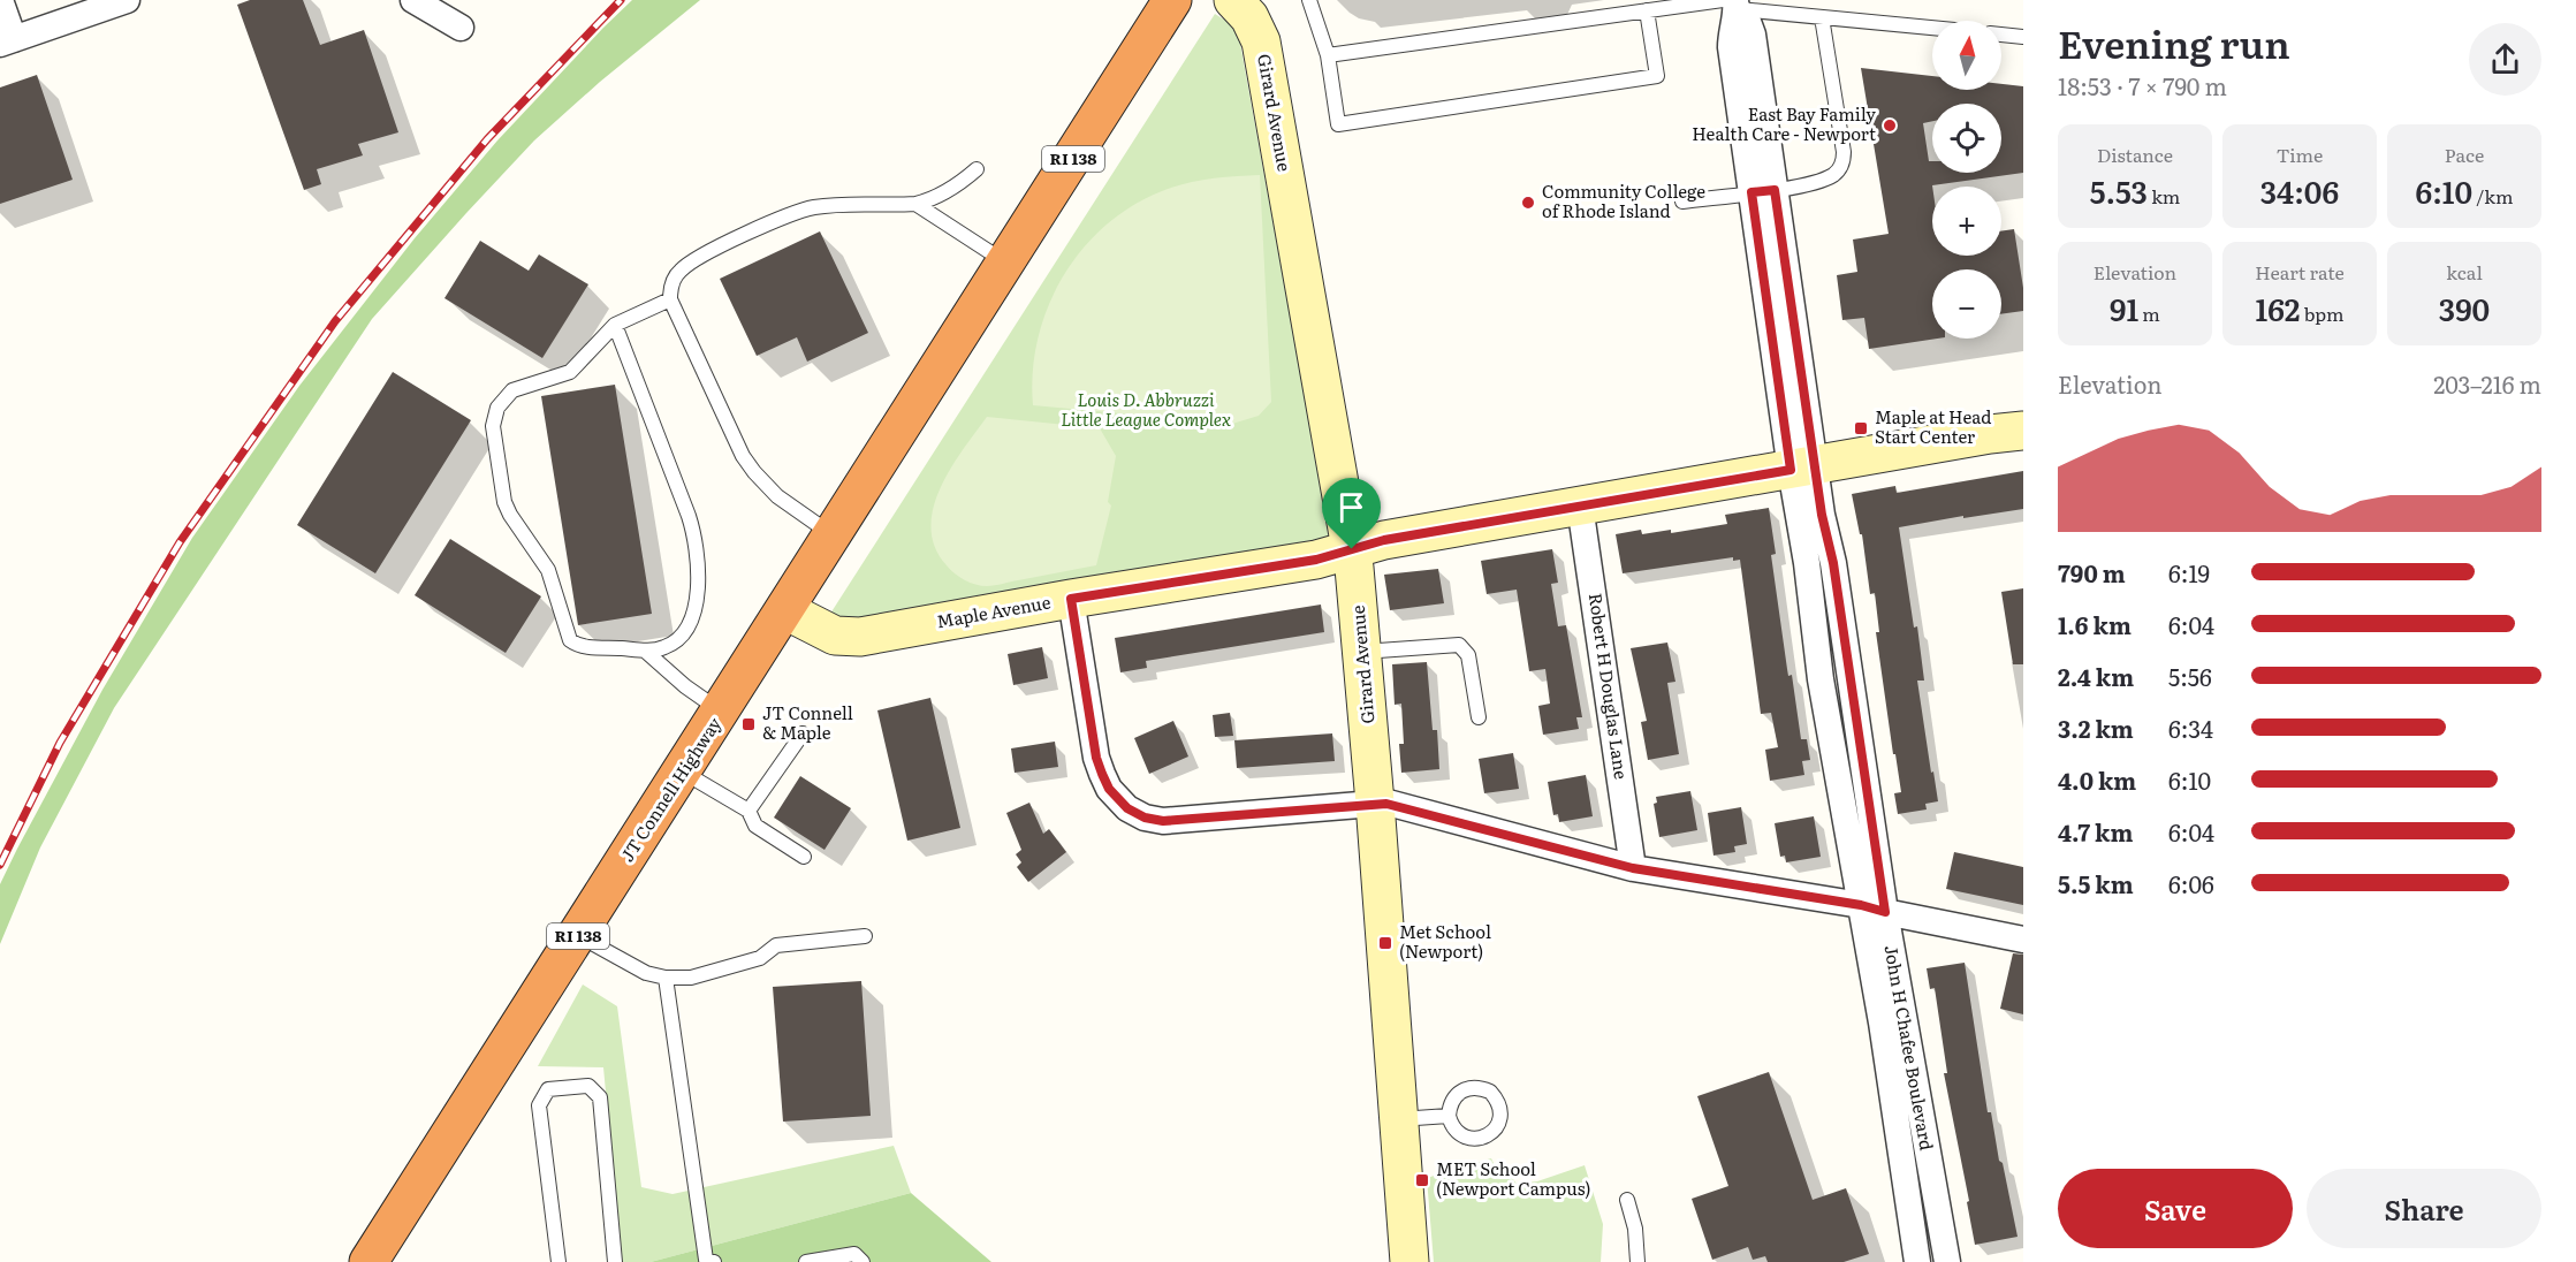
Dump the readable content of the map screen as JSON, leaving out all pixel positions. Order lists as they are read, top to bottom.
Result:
{
  "streets": {
    "highway": ["RI 138", "JT Connell Highway"],
    "street": [
      "Girard Avenue",
      "Maple Avenue",
      "Robert H Douglas Lane",
      "John H Chafee Boulevard"
    ]
  },
  "crossings": [
    ["Girard Avenue", "Maple Avenue"],
    ["RI 138", "JT Connell Highway"],
    ["Maple Avenue", "Robert H Douglas Lane"],
    ["Maple Avenue", "JT Connell Highway"],
    ["Maple Avenue", "John H Chafee Boulevard"]
  ],
  "parks": ["Louis D. Abbruzzi Little League Complex"],
  "places": {
    "other": ["East Bay Family Health Care - Newport", "Community College of Rhode Island"],
    "transit": [
      "Maple at Head Start Center",
      "JT Connell & Maple",
      "Met School (Newport)",
      "MET School (Newport Campus)"
    ]
  },
  "north": "top",
  "page": {
    "heading": ["Evening run", "18:53 · 7 × 790 m"],
    "map_buttons": ["+", "−"],
    "stats": [
      ["Distance", "5.53 km"],
      ["Time", "34:06"],
      ["Pace", "6:10 /km"],
      ["Elevation", "91 m"],
      ["Heart rate", "162 bpm"],
      ["kcal", "390"]
    ],
    "chart": ["Elevation", "203–216 m"],
    "list": [
      {
        "name": "790 m",
        "note": "6:19"
      },
      {
        "name": "1.6 km",
        "note": "6:04"
      },
      {
        "name": "2.4 km",
        "note": "5:56"
      },
      {
        "name": "3.2 km",
        "note": "6:34"
      },
      {
        "name": "4.0 km",
        "note": "6:10"
      },
      {
        "name": "4.7 km",
        "note": "6:04"
      },
      {
        "name": "5.5 km",
        "note": "6:06"
      }
    ],
    "buttons": ["Save", "Share"]
  }
}
